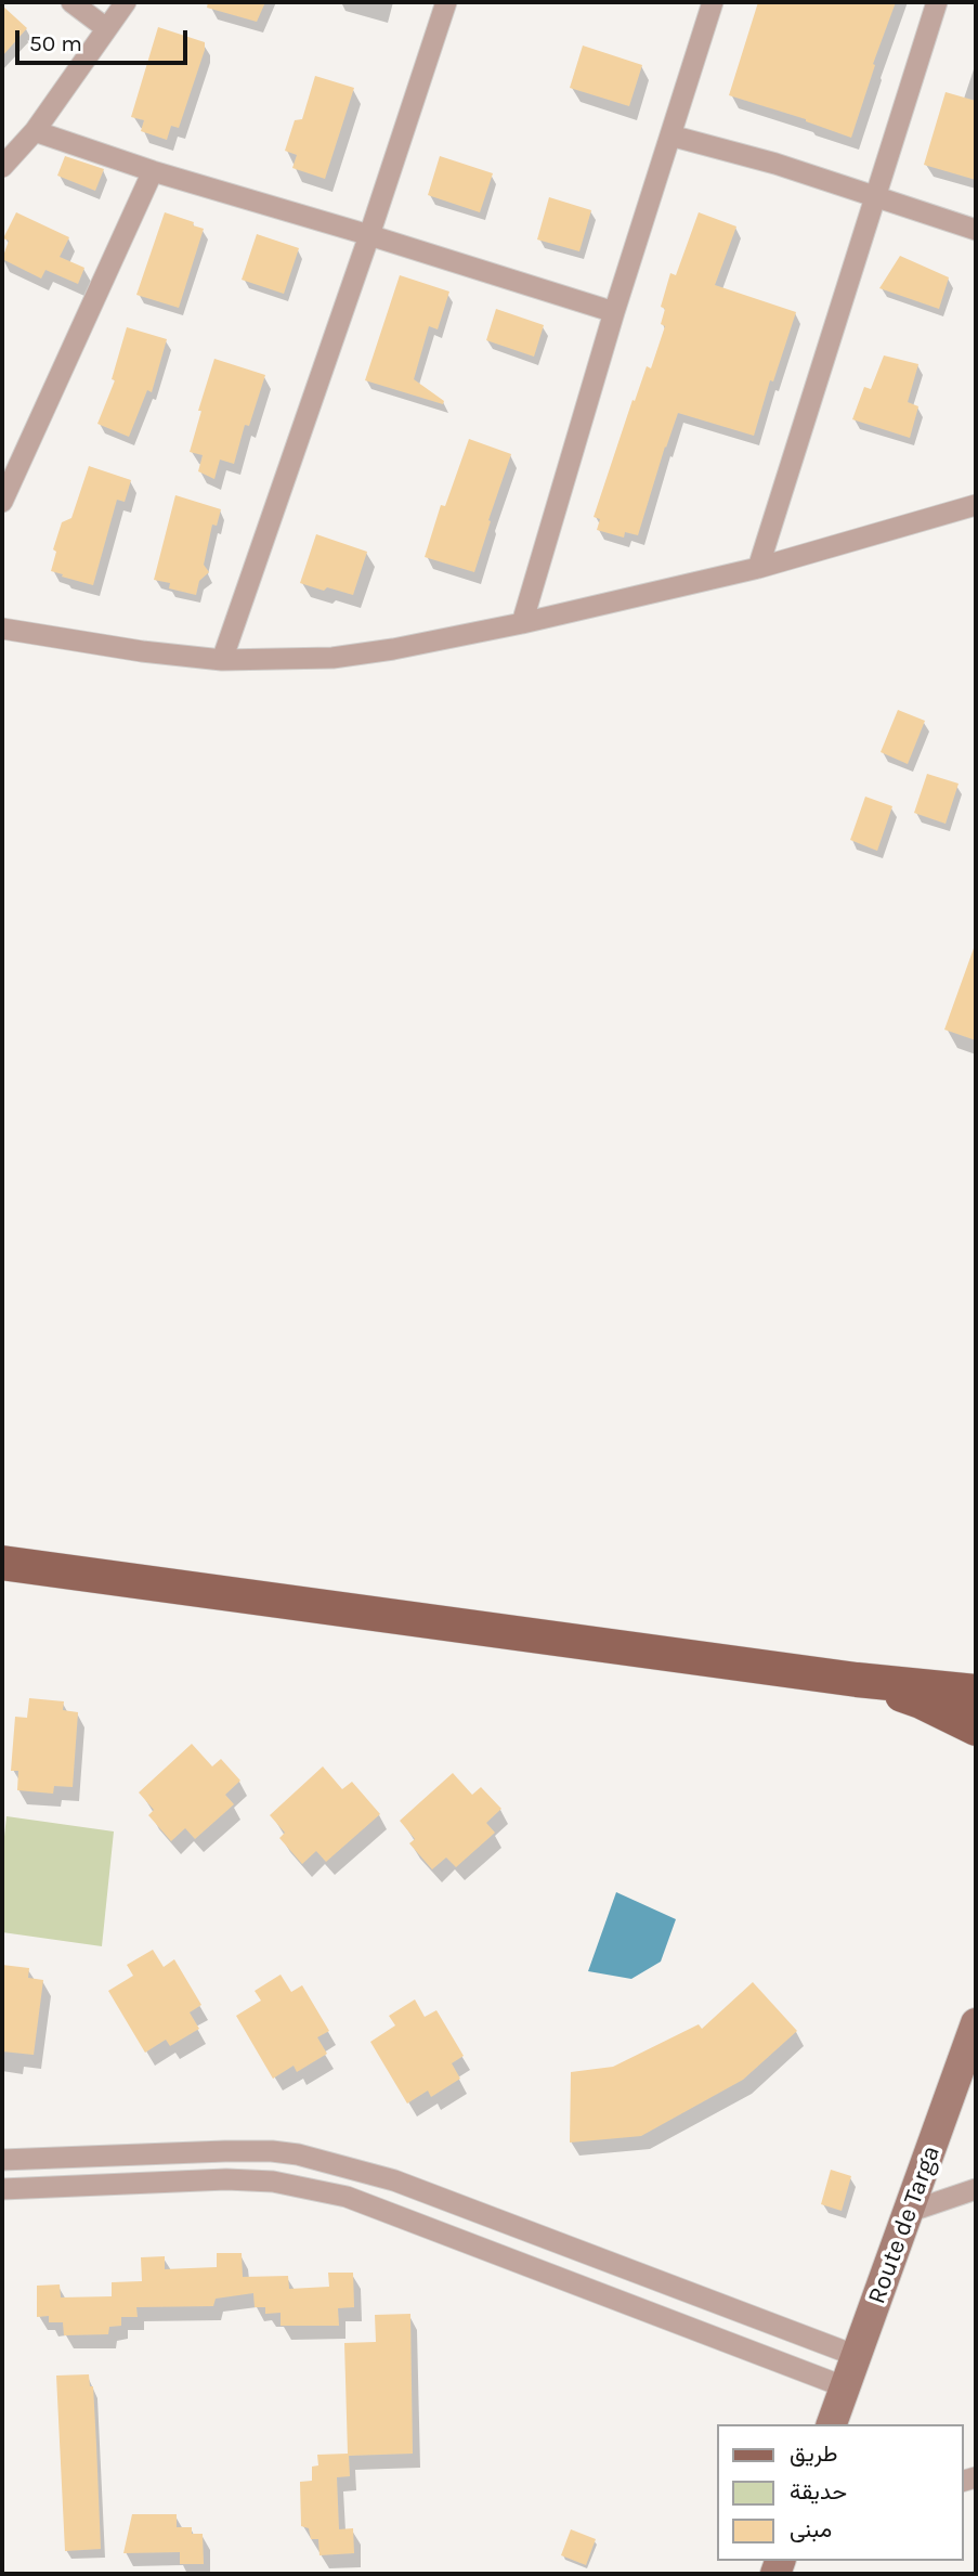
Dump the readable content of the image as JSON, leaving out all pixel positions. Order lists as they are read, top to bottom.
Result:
{
  "streets": {
    "main road": ["Route de Targa"]
  },
  "legend": ["طريق", "حديقة", "مبنى"],
  "scale_bar": "50 m"
}
